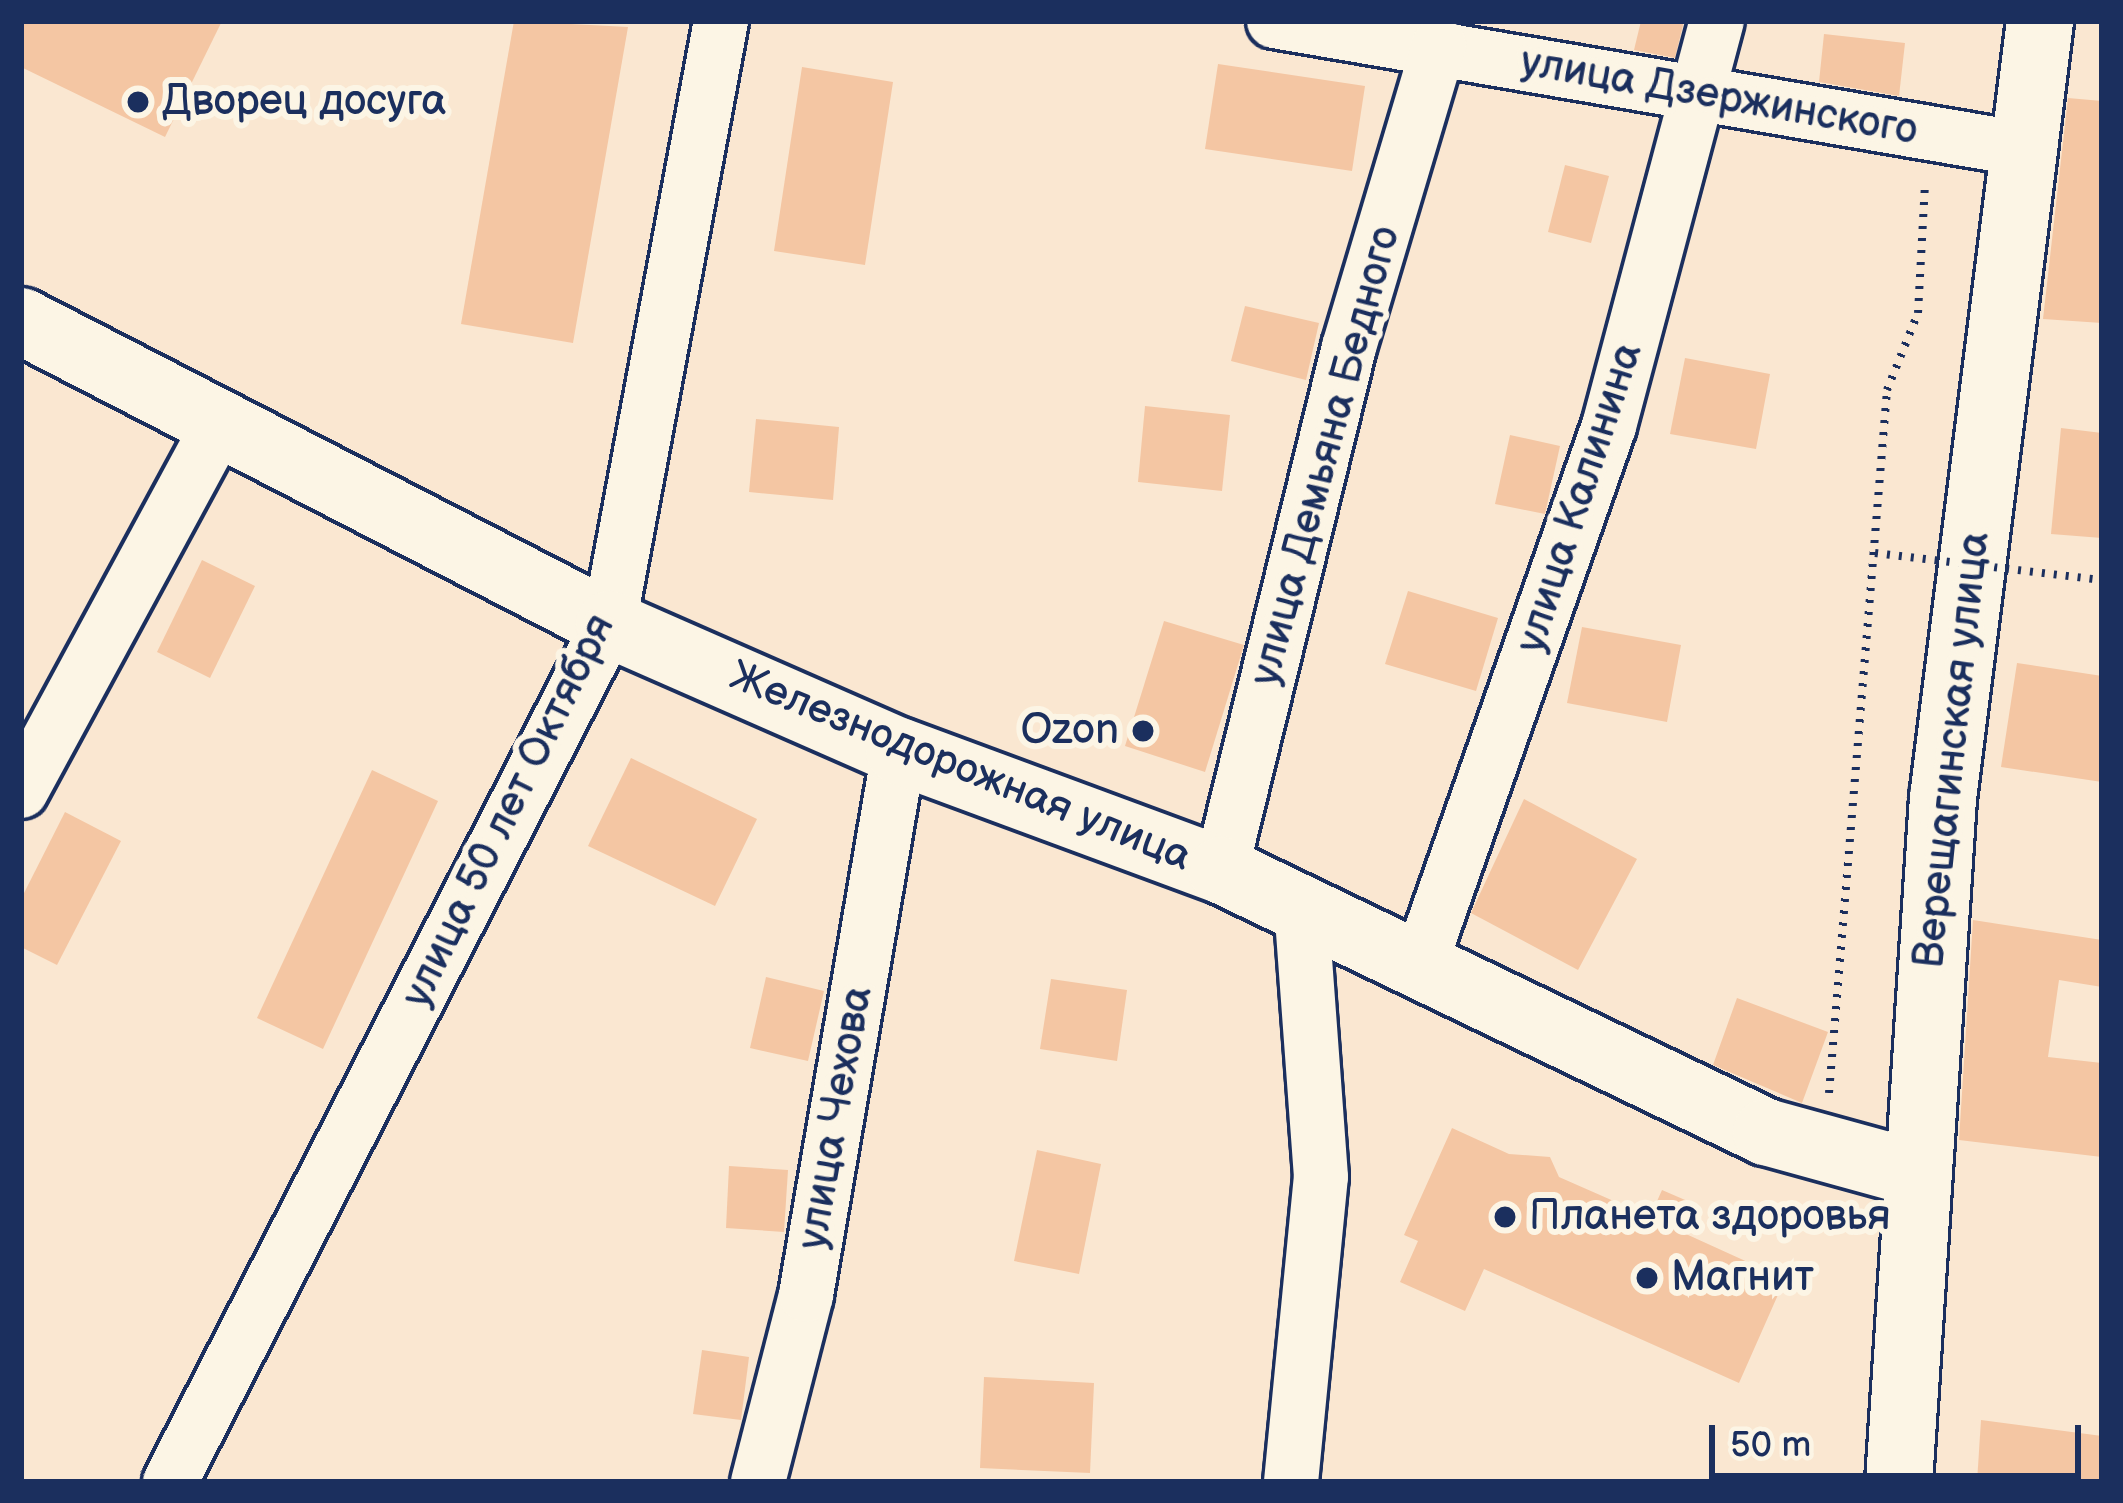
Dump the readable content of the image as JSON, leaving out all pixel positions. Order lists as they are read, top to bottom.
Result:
{
  "streets": {
    "street": [
      "улица Дзержинского",
      "улица Демьяна Бедного",
      "улица Калинина",
      "Верещагинская улица",
      "Железнодорожная улица",
      "улица 50 лет Октября",
      "улица Чехова"
    ]
  },
  "crossings": [
    ["улица Дзержинского", "улица Демьяна Бедного"],
    ["улица Дзержинского", "улица Калинина"],
    ["улица Дзержинского", "Верещагинская улица"],
    ["улица Демьяна Бедного", "Железнодорожная улица"],
    ["улица Калинина", "Железнодорожная улица"],
    ["Верещагинская улица", "Железнодорожная улица"],
    ["Железнодорожная улица", "улица 50 лет Октября"],
    ["Железнодорожная улица", "улица Чехова"]
  ],
  "places": [
    "Дворец досуга",
    "Ozon",
    "Планета здоровья",
    "Магнит"
  ],
  "scale_bar": "50 m"
}
